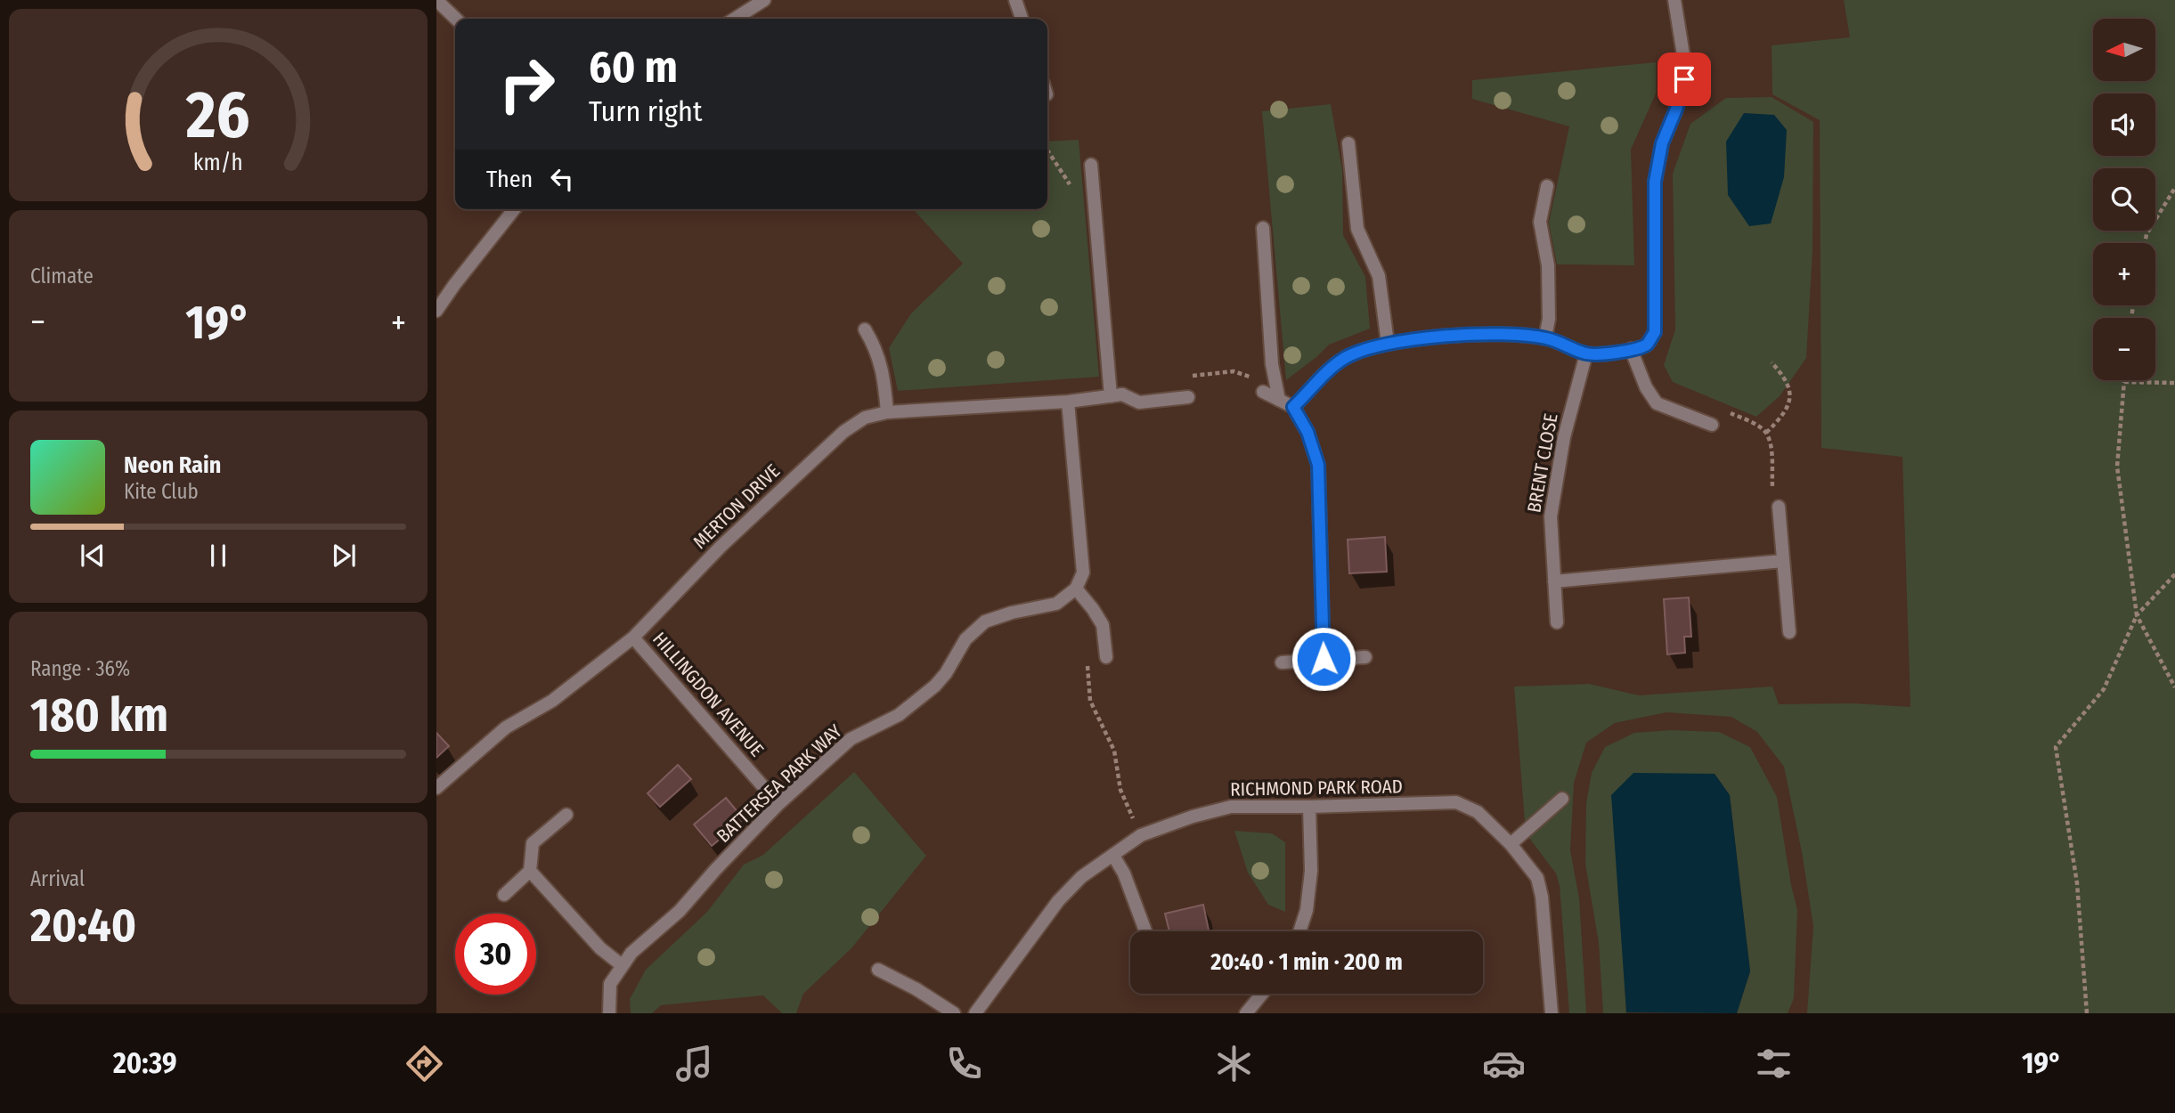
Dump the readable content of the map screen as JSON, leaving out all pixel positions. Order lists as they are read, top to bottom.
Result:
{
  "streets": {
    "street": [
      "BRENT CLOSE",
      "MERTON DRIVE",
      "HILLINGDON AVENUE",
      "BATTERSEA PARK WAY",
      "RICHMOND PARK ROAD"
    ]
  },
  "crossings": [
    ["MERTON DRIVE", "HILLINGDON AVENUE"],
    ["HILLINGDON AVENUE", "BATTERSEA PARK WAY"]
  ],
  "north": "left",
  "page": {
    "map_buttons": ["+", "−"],
    "turn": ["60 m", "Turn right"],
    "then": "Then",
    "tile": [
      "Climate",
      ["Range · 36%", "180 km"],
      ["Arrival", "20:40"]
    ],
    "heat": ["−", "19°", "+"],
    "song": ["Neon Rain", "Kite Club"],
    "limit": "30",
    "trip": "20:40 · 1 min · 200 m",
    "tabs": ["20:39", "19°"],
    "gauge": ["26", "km/h"]
  }
}
